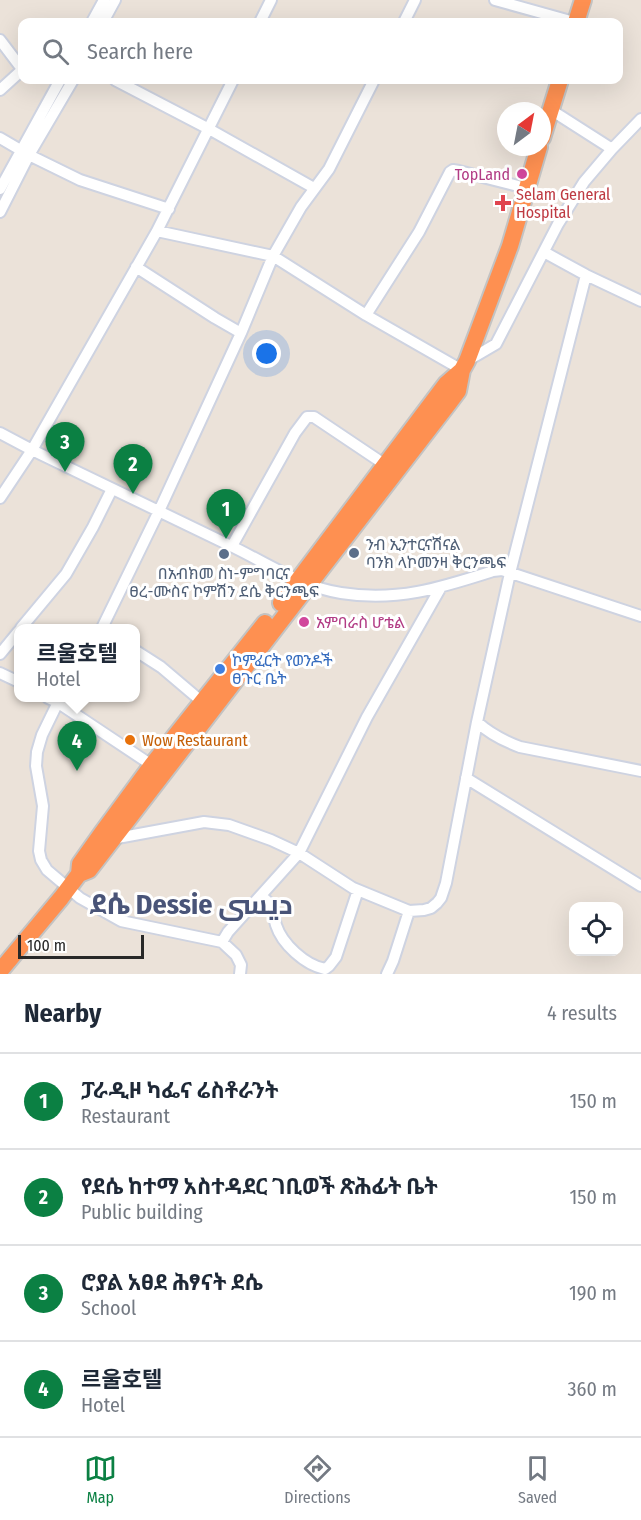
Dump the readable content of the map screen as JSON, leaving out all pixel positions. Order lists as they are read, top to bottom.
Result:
{
  "districts": ["ደሴ Dessie ديسى"],
  "places": {
    "other": [
      "TopLand",
      "ንብ ኢንተርናሽናል ባንክ ላኮመንዛ ቅርንጫፍ",
      "በአብክመ ስነ-ምግባርና ፀረ-ሙስና ኮምሽን ደሴ ቅርንጫፍ",
      "አምባራስ ሆቴል",
      "ኮምፈርት የወንዶች ፀጉር ቤት",
      "Wow Restaurant"
    ],
    "health": ["Selam General Hospital"]
  },
  "scale_bar": "100 m",
  "north": "top right",
  "page": {
    "search": "Search here",
    "pins": [
      "3",
      "2",
      "1",
      "4"
    ],
    "popup": ["르울호텔", "Hotel"],
    "scale": "100 m",
    "heading": ["Nearby", "4 results"],
    "list": [
      {
        "mark": "1",
        "name": "ፓራዲዞ ካፌና ሬስቶራንት",
        "note": "Restaurant",
        "value": "150 m"
      },
      {
        "mark": "2",
        "name": "የደሴ ከተማ አስተዳደር ገቢወች ጽሕፊት ቤት",
        "note": "Public building",
        "value": "150 m"
      },
      {
        "mark": "3",
        "name": "ሮያል አፀደ ሕፃናት ደሴ",
        "note": "School",
        "value": "190 m"
      },
      {
        "mark": "4",
        "name": "르울호텔",
        "note": "Hotel",
        "value": "360 m"
      }
    ],
    "nav": ["Map", "Directions", "Saved"]
  }
}
